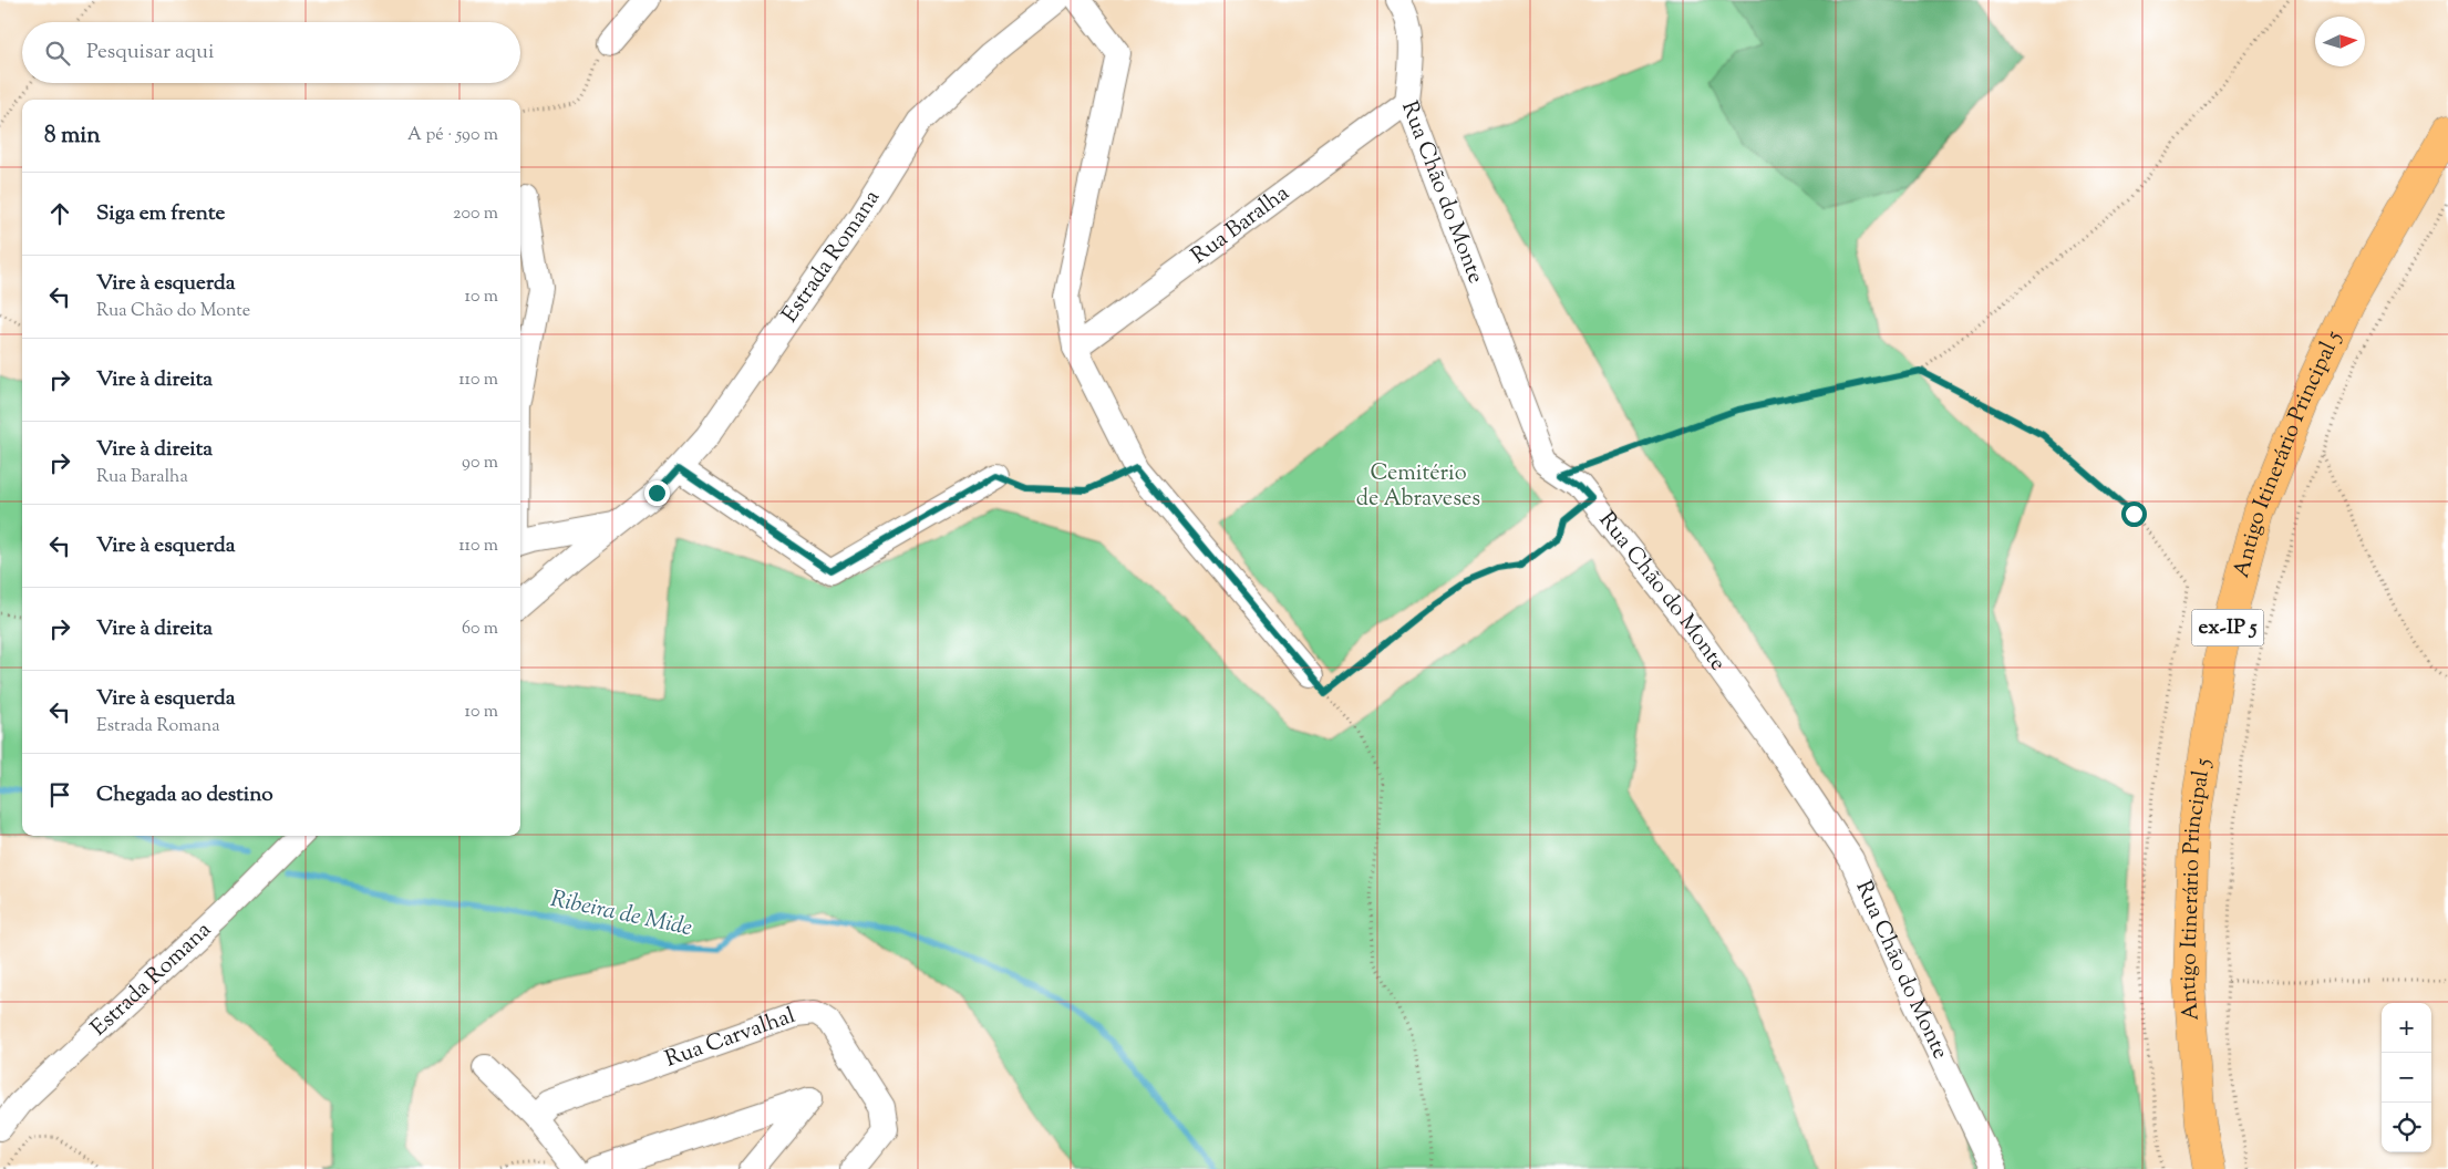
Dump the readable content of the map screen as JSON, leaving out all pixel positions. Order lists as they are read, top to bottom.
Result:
{
  "streets": {
    "highway": ["Antigo Itinerário Principal 5", "ex-IP 5"],
    "street": [
      "Rua Chão do Monte",
      "Rua Baralha",
      "Estrada Romana",
      "Rua Carvalhal"
    ]
  },
  "crossings": [
    ["Rua Chão do Monte", "Rua Baralha"]
  ],
  "water": ["Ribeira de Mide"],
  "parks": ["Cemitério de Abraveses"],
  "north": "right",
  "page": {
    "search": "Pesquisar aqui",
    "heading": ["8 min", "A pé · 590 m"],
    "list": [
      ["Siga em frente", "200 m"],
      ["Vire à esquerda", "Rua Chão do Monte", "10 m"],
      ["Vire à direita", "110 m"],
      ["Vire à direita", "Rua Baralha", "90 m"],
      ["Vire à esquerda", "110 m"],
      ["Vire à direita", "60 m"],
      ["Vire à esquerda", "Estrada Romana", "10 m"],
      "Chegada ao destino"
    ],
    "map_buttons": ["+", "−"]
  }
}
